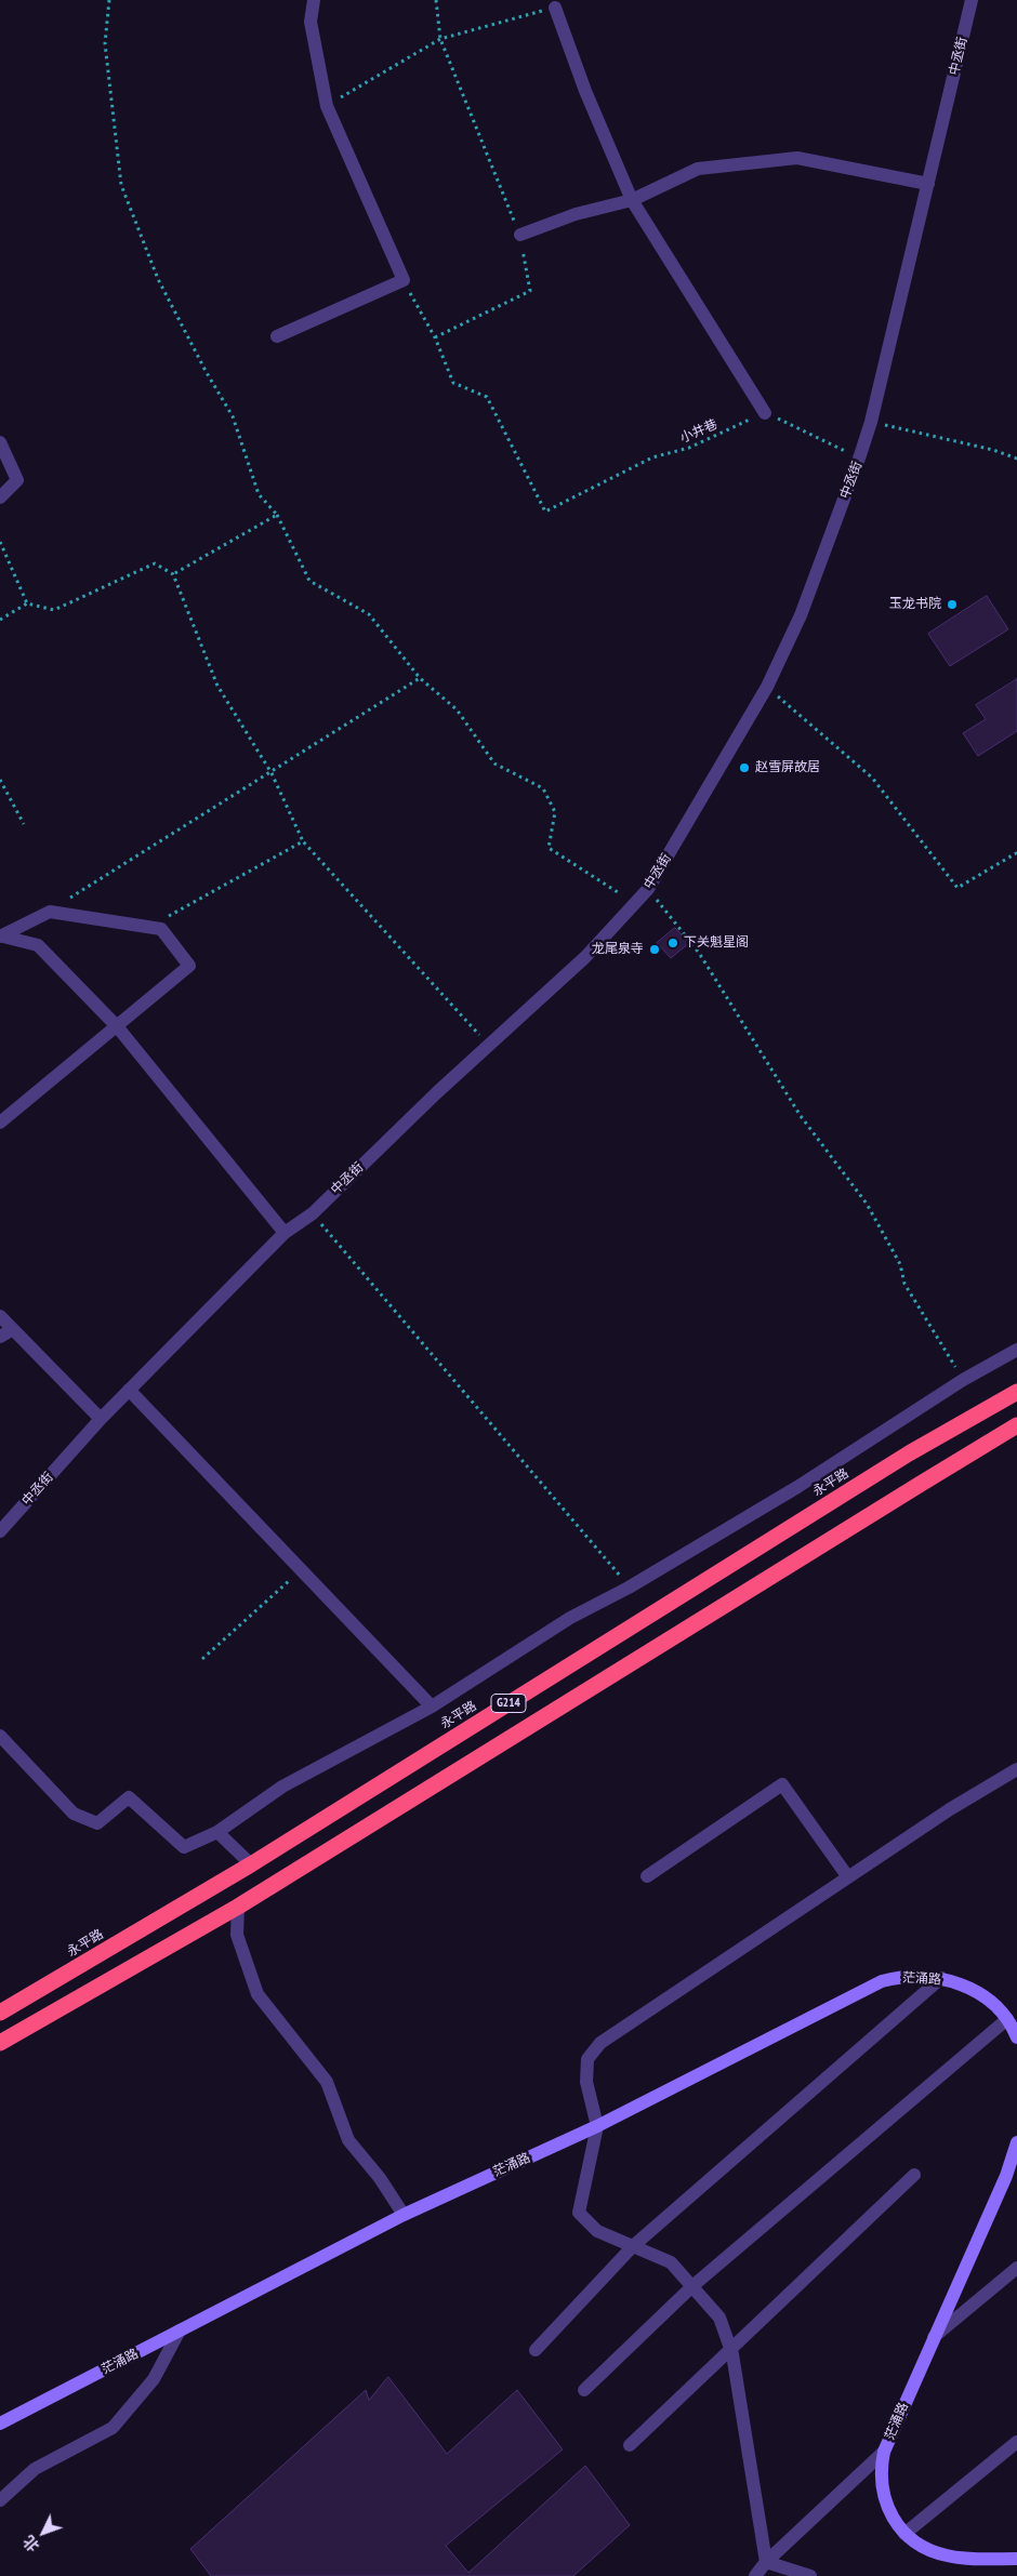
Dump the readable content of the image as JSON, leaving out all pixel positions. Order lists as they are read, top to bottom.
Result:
{
  "streets": {
    "highway": ["永平路", "G214"],
    "street": ["中丞街", "茫涌路"],
    "path": ["小井巷"]
  },
  "places": [
    "玉龙书院",
    "赵雪屏故居",
    "下关魁星阁",
    "龙尾泉寺"
  ],
  "north": "bottom left"
}
